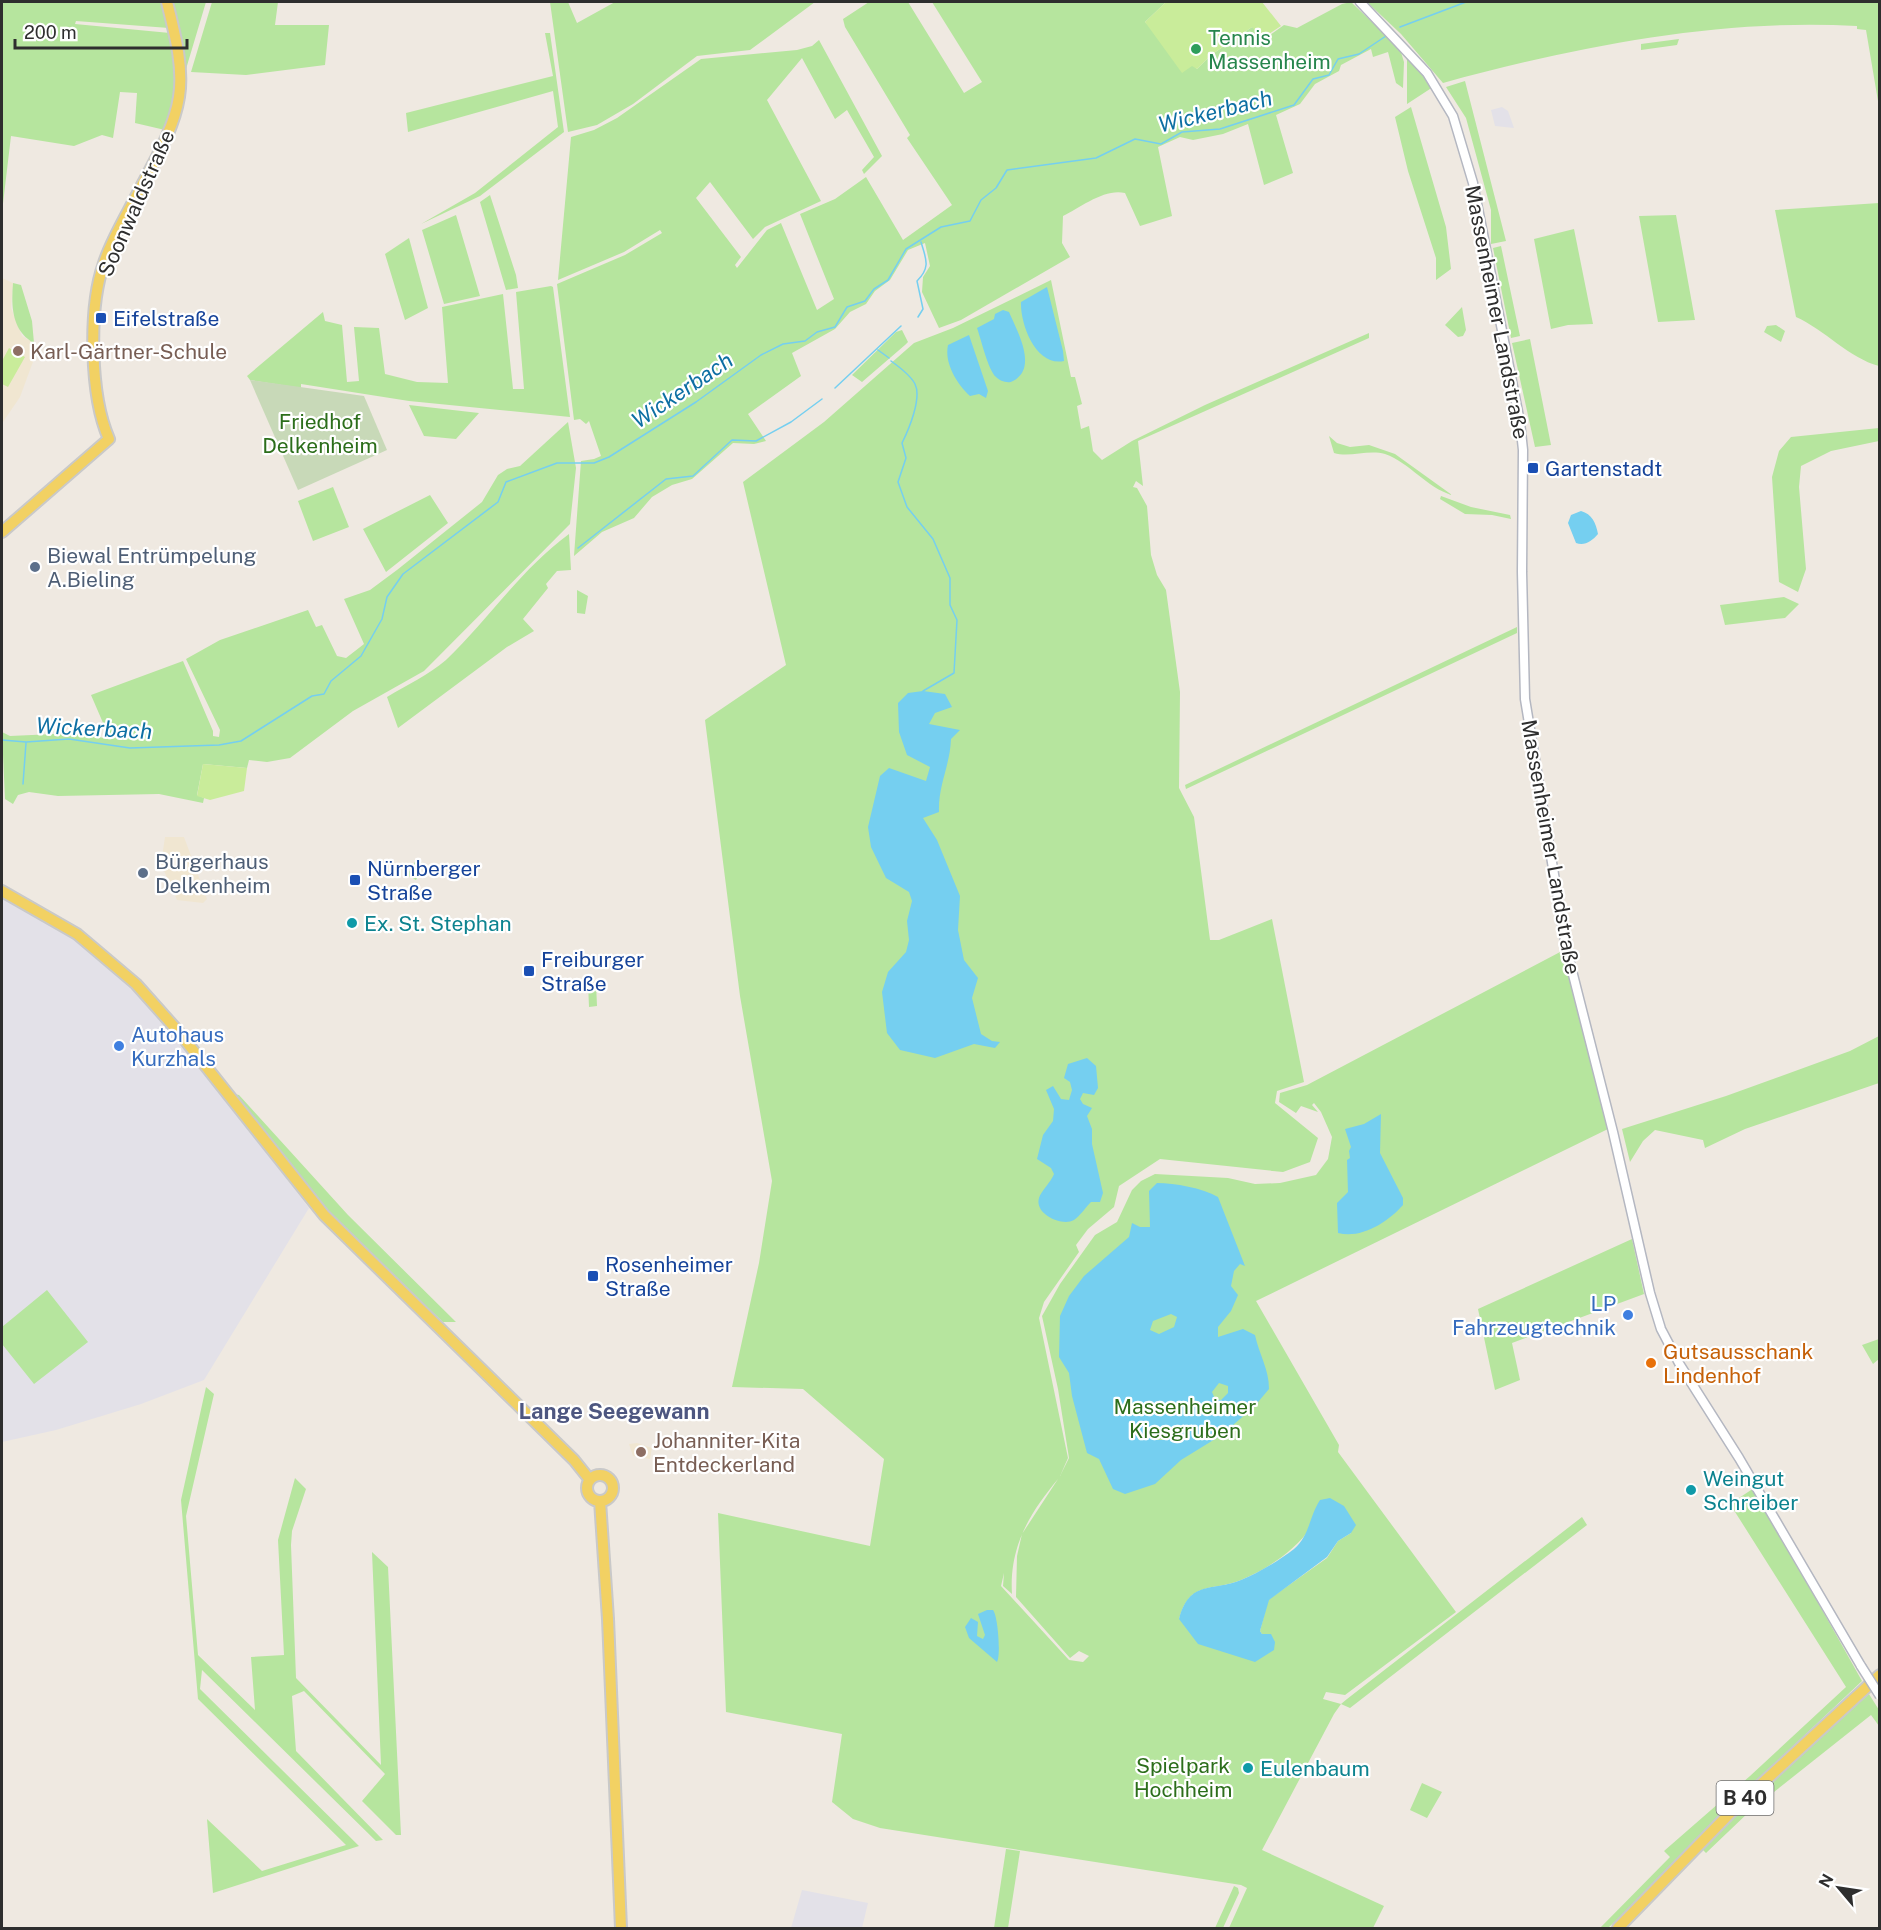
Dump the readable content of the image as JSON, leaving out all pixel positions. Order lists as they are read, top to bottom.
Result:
{
  "streets": {
    "main road": ["Soonwaldstraße", "B 40"],
    "street": ["Massenheimer Landstraße"]
  },
  "districts": ["Lange Seegewann"],
  "water": ["Wickerbach"],
  "parks": ["Friedhof Delkenheim", "Massenheimer Kiesgruben", "Spielpark Hochheim"],
  "places": {
    "other": [
      "Tennis Massenheim",
      "Karl-Gärtner-Schule",
      "Biewal Entrümpelung A.Bieling",
      "Bürgerhaus Delkenheim",
      "Ex. St. Stephan",
      "Autohaus Kurzhals",
      "LP Fahrzeugtechnik",
      "Gutsausschank Lindenhof",
      "Johanniter-Kita Entdeckerland",
      "Weingut Schreiber",
      "Eulenbaum"
    ],
    "transit": [
      "Eifelstraße",
      "Gartenstadt",
      "Nürnberger Straße",
      "Freiburger Straße",
      "Rosenheimer Straße"
    ]
  },
  "scale_bar": "200 m",
  "north": "top left"
}
